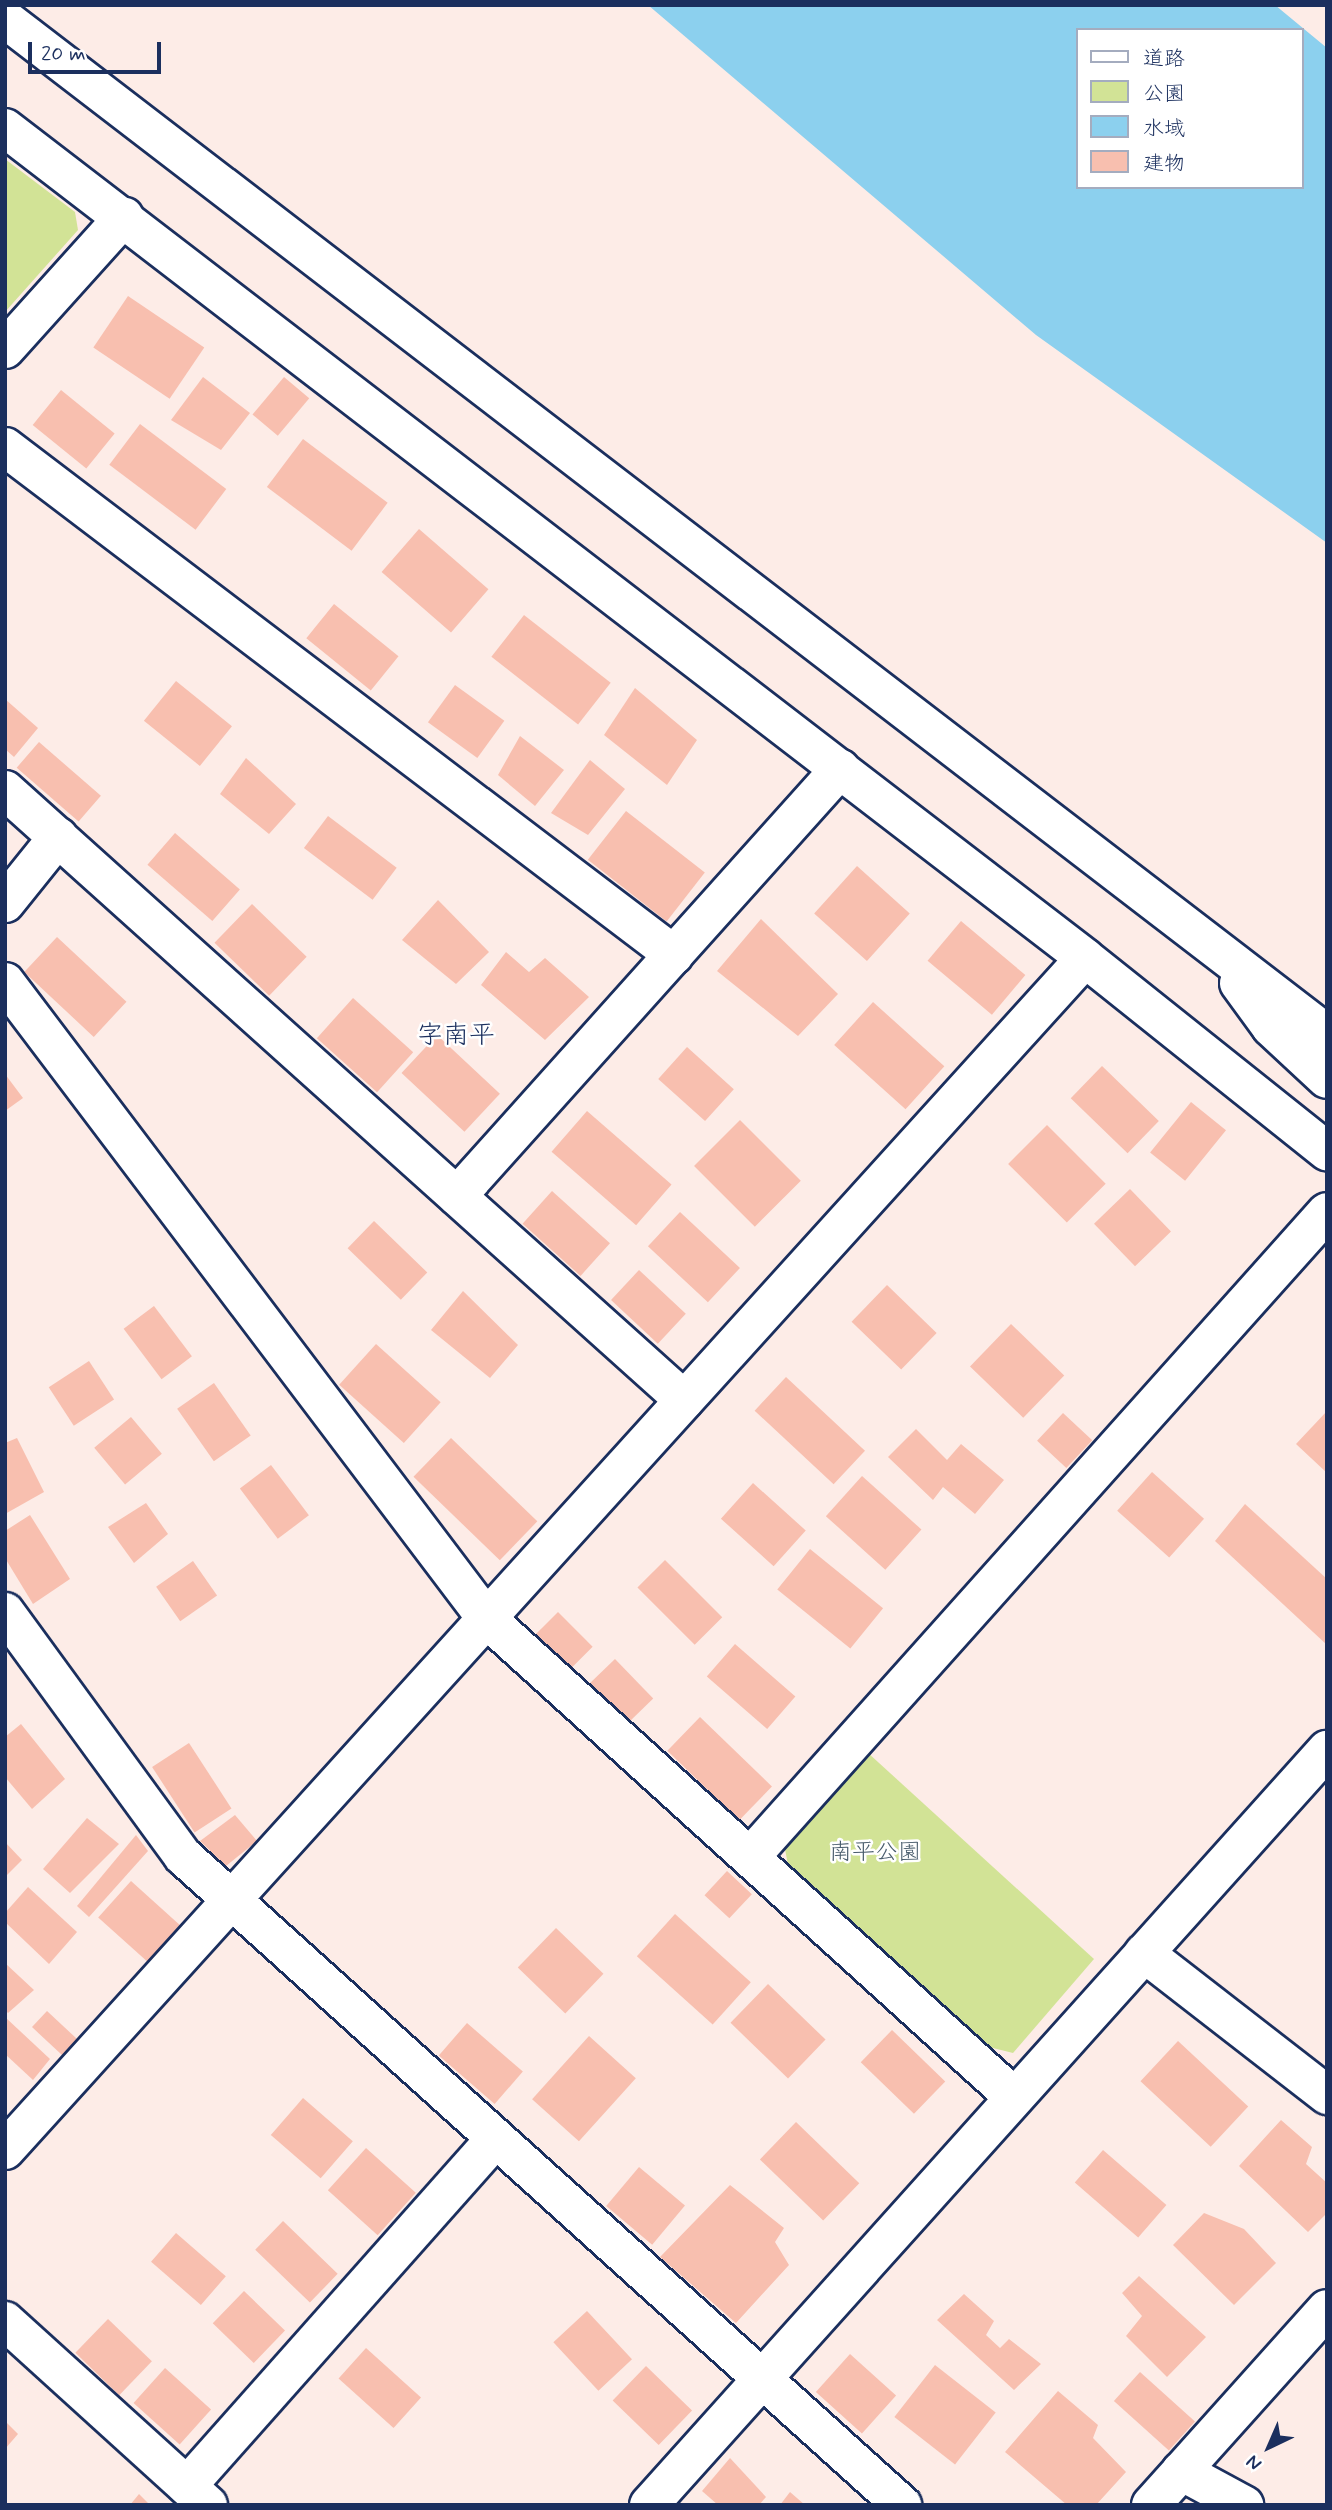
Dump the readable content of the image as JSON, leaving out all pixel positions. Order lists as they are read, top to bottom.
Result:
{
  "districts": ["字南平"],
  "parks": ["南平公園"],
  "legend": [
    "道路",
    "公園",
    "水域",
    "建物"
  ],
  "scale_bar": "20 m",
  "north": "bottom left"
}
